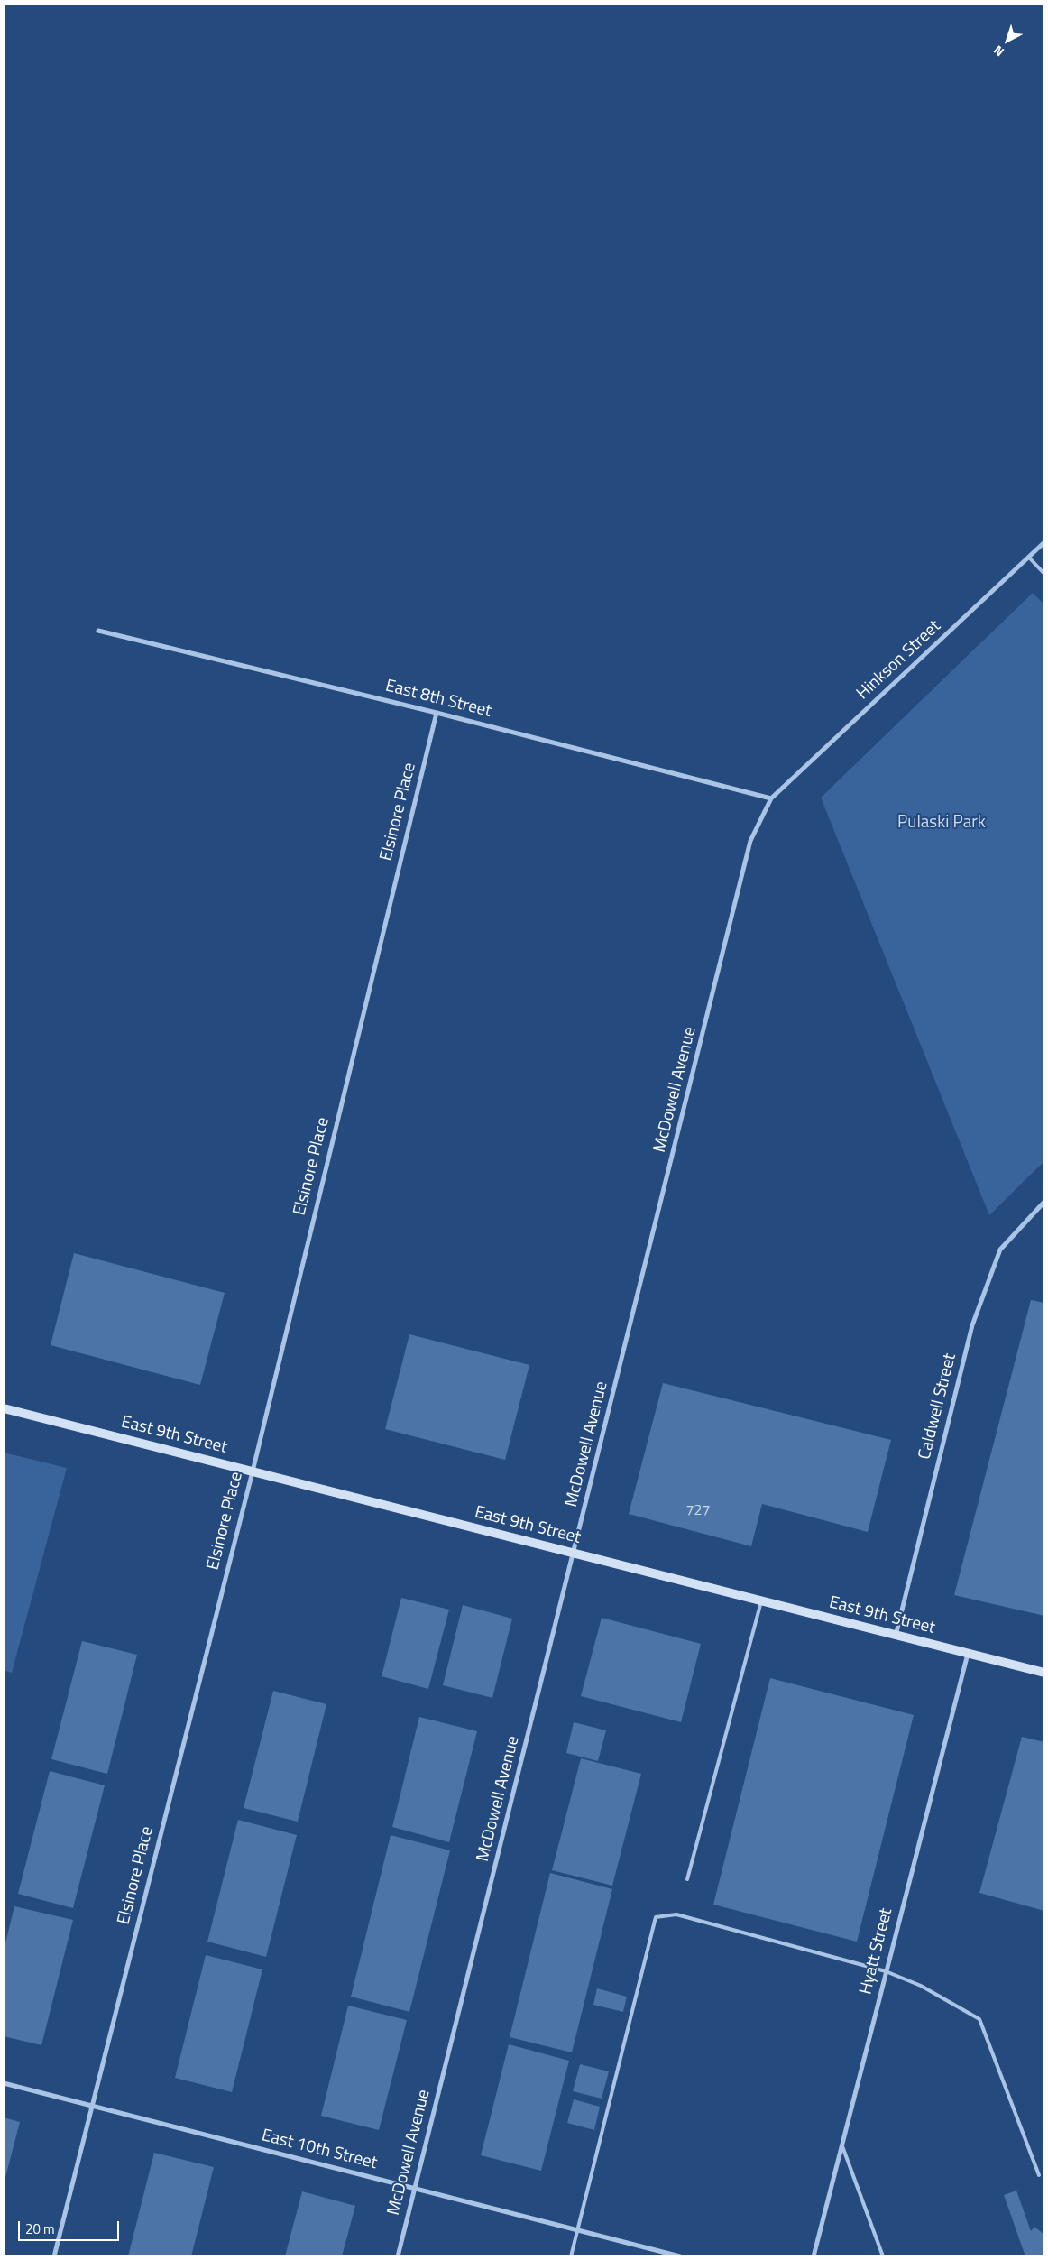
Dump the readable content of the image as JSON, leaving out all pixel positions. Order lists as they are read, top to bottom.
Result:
{
  "streets": {
    "street": [
      "Hinkson Street",
      "East 8th Street",
      "Elsinore Place",
      "McDowell Avenue",
      "Caldwell Street",
      "East 9th Street",
      "Hyatt Street",
      "East 10th Street"
    ]
  },
  "crossings": [
    ["Hinkson Street", "East 8th Street"],
    ["Hinkson Street", "McDowell Avenue"],
    ["East 8th Street", "Elsinore Place"],
    ["East 8th Street", "McDowell Avenue"],
    ["Elsinore Place", "East 9th Street"],
    ["Elsinore Place", "East 10th Street"],
    ["McDowell Avenue", "East 9th Street"],
    ["McDowell Avenue", "East 10th Street"],
    ["Caldwell Street", "East 9th Street"],
    ["East 9th Street", "Hyatt Street"]
  ],
  "parks": ["Pulaski Park"],
  "house_numbers": ["727"],
  "scale_bar": "20 m",
  "north": "bottom left"
}
